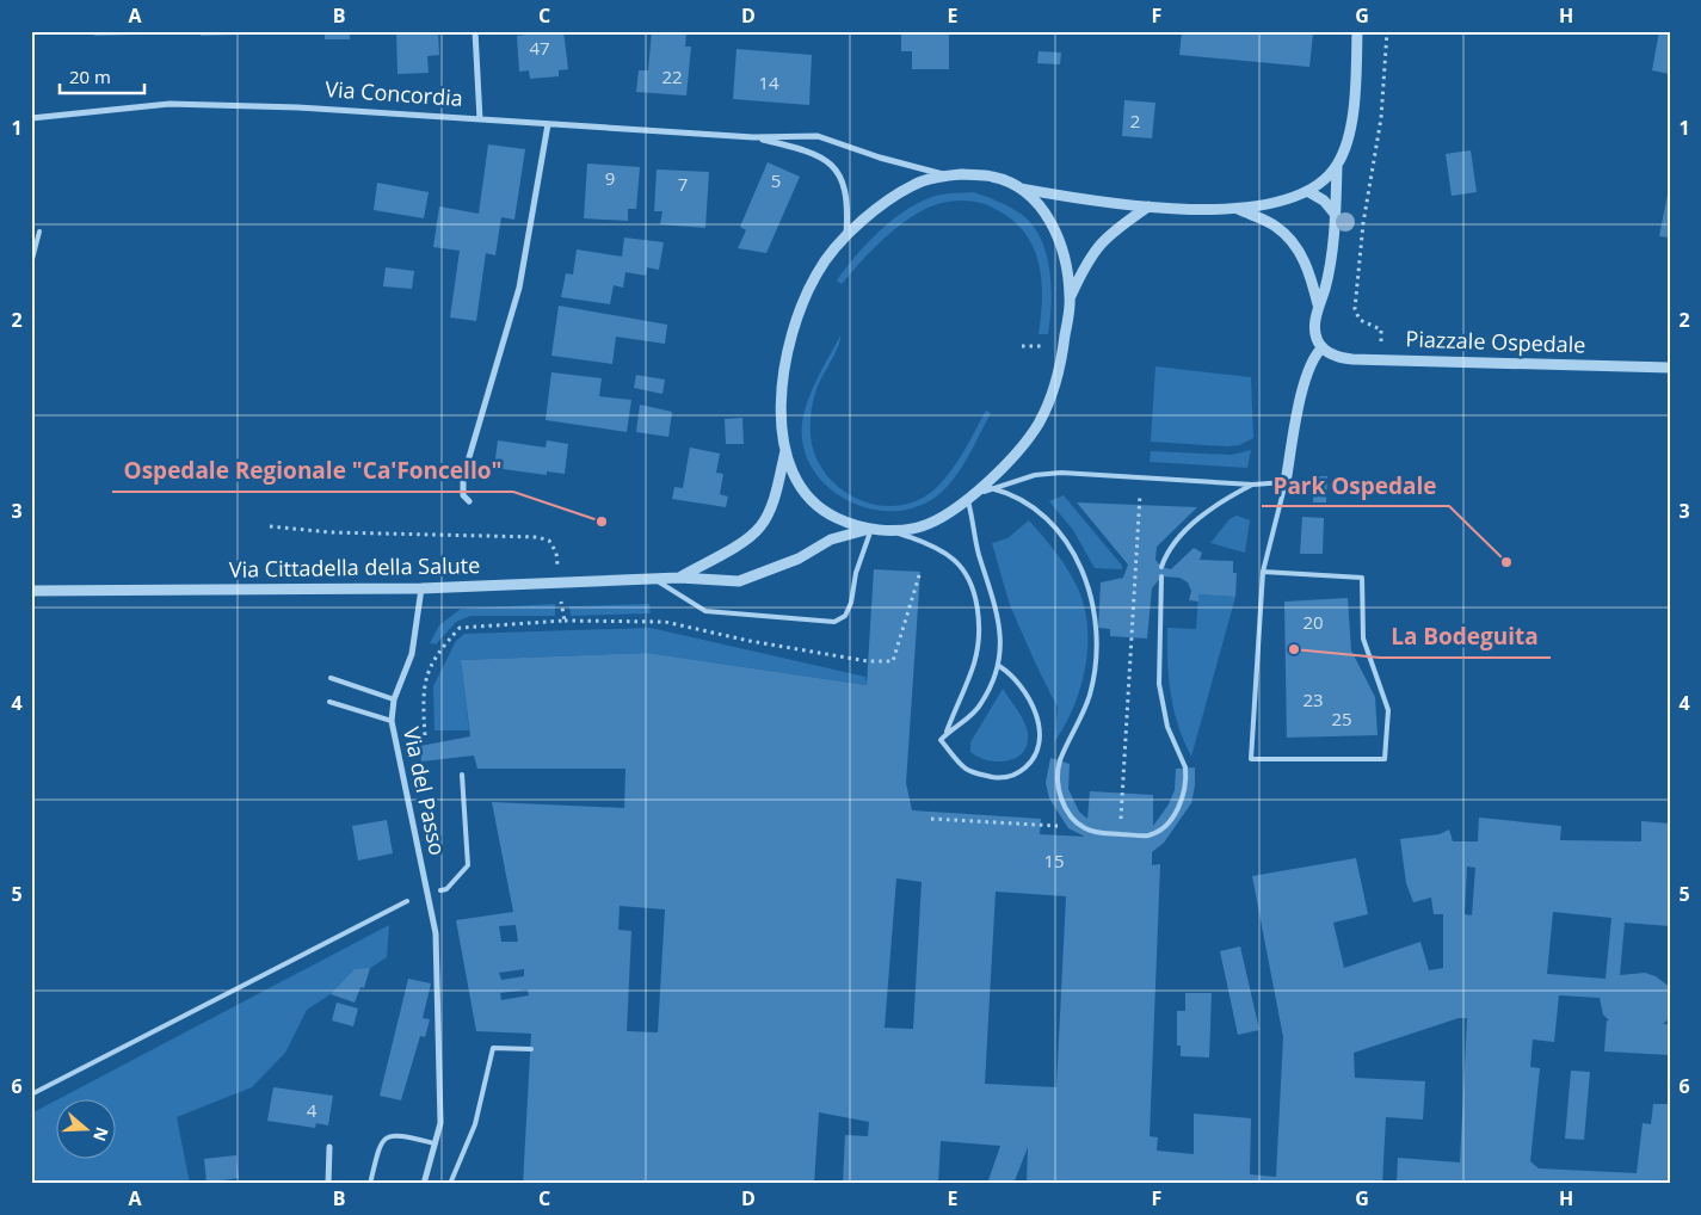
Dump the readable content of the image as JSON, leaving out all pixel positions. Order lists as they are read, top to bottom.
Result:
{
  "streets": {
    "street": [
      "Via Concordia",
      "Piazzale Ospedale",
      "Via Cittadella della Salute",
      "Via del Passo"
    ]
  },
  "crossings": [
    ["Via Cittadella della Salute", "Via del Passo"]
  ],
  "places": ["Ospedale Regionale \"Ca'Foncello\"", "Park Ospedale", "La Bodeguita"],
  "house_numbers": [
    "47",
    "22",
    "14",
    "2",
    "9",
    "5",
    "7",
    "20",
    "23",
    "25",
    "15",
    "4"
  ],
  "scale_bar": "20 m",
  "north": "right",
  "grid": {
    "columns": [
      "A",
      "B",
      "C",
      "D",
      "E",
      "F",
      "G",
      "H"
    ],
    "rows": [
      "1",
      "2",
      "3",
      "4",
      "5",
      "6"
    ]
  }
}
